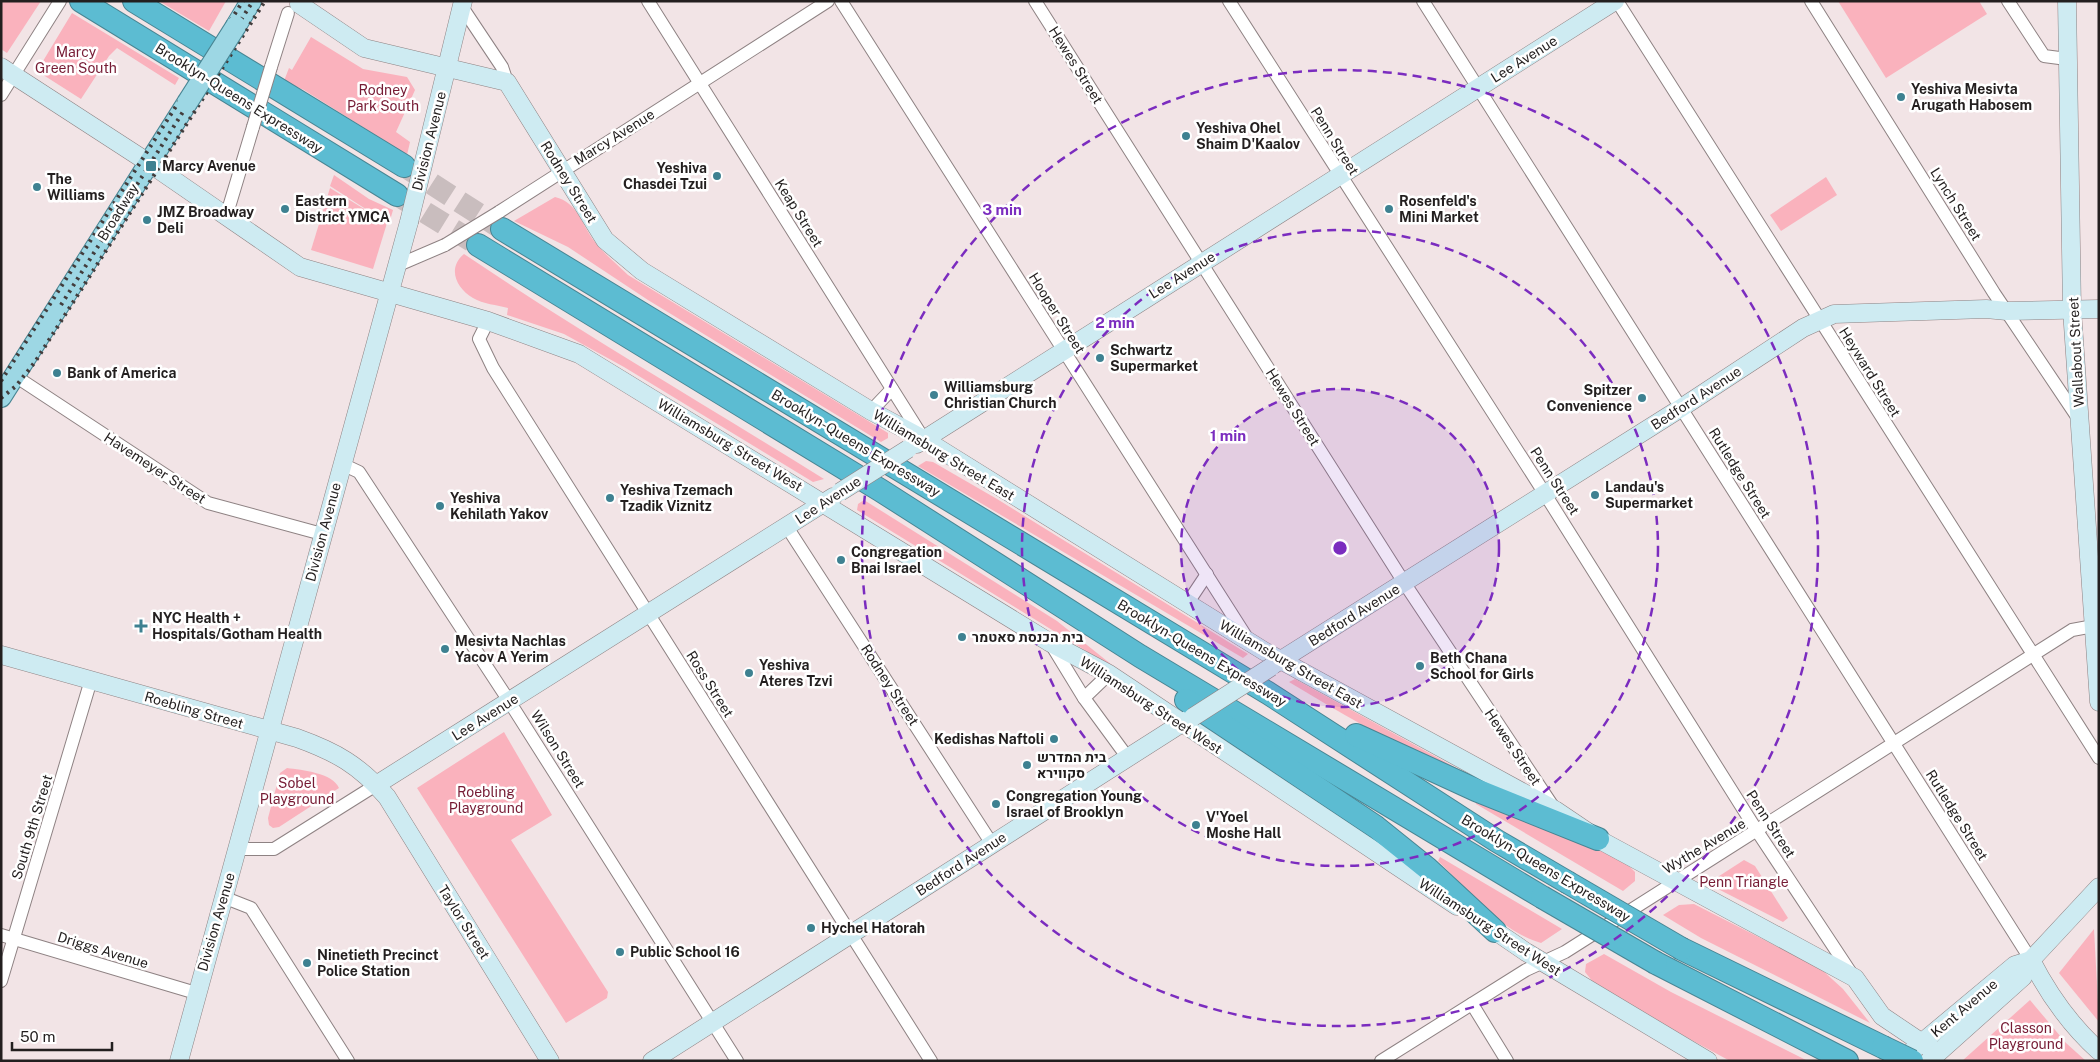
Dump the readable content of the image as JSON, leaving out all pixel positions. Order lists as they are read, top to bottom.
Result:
{
  "streets": {
    "highway": ["Brooklyn-Queens Expressway"],
    "main road": [
      "Lee Avenue",
      "Division Avenue",
      "Rodney Street",
      "Broadway",
      "Wallabout Street",
      "Bedford Avenue",
      "Williamsburg Street West",
      "Williamsburg Street East",
      "Roebling Street",
      "Taylor Street",
      "Kent Avenue"
    ],
    "street": [
      "Hewes Street",
      "Marcy Avenue",
      "Penn Street",
      "Lynch Street",
      "Keap Street",
      "Hooper Street",
      "Heyward Street",
      "Havemeyer Street",
      "Rutledge Street",
      "Ross Street",
      "Wilson Street",
      "South 9th Street",
      "Wythe Avenue",
      "Driggs Avenue"
    ]
  },
  "crossings": [
    ["Lee Avenue", "Hewes Street"],
    ["Lee Avenue", "Division Avenue"],
    ["Lee Avenue", "Penn Street"],
    ["Lee Avenue", "Rodney Street"],
    ["Lee Avenue", "Keap Street"],
    ["Lee Avenue", "Hooper Street"],
    ["Lee Avenue", "Heyward Street"],
    ["Lee Avenue", "Williamsburg Street West"],
    ["Lee Avenue", "Williamsburg Street East"],
    ["Lee Avenue", "Rutledge Street"],
    ["Lee Avenue", "Ross Street"],
    ["Lee Avenue", "Roebling Street"],
    ["Lee Avenue", "Wilson Street"],
    ["Lee Avenue", "Taylor Street"],
    ["Hewes Street", "Bedford Avenue"],
    ["Hewes Street", "Williamsburg Street East"],
    ["Brooklyn-Queens Expressway", "Marcy Avenue"],
    ["Brooklyn-Queens Expressway", "Division Avenue"],
    ["Brooklyn-Queens Expressway", "Williamsburg Street East"],
    ["Brooklyn-Queens Expressway", "Kent Avenue"],
    ["Marcy Avenue", "Division Avenue"],
    ["Marcy Avenue", "Rodney Street"],
    ["Marcy Avenue", "Keap Street"],
    ["Division Avenue", "Rodney Street"],
    ["Division Avenue", "Williamsburg Street West"],
    ["Division Avenue", "Havemeyer Street"],
    ["Division Avenue", "Roebling Street"],
    ["Division Avenue", "Wilson Street"],
    ["Division Avenue", "Driggs Avenue"],
    ["Penn Street", "Bedford Avenue"],
    ["Penn Street", "Williamsburg Street East"],
    ["Penn Street", "Wythe Avenue"],
    ["Rodney Street", "Bedford Avenue"],
    ["Rodney Street", "Williamsburg Street East"],
    ["Lynch Street", "Wallabout Street"],
    ["Lynch Street", "Bedford Avenue"],
    ["Broadway", "Havemeyer Street"],
    ["Keap Street", "Williamsburg Street East"],
    ["Hooper Street", "Williamsburg Street East"],
    ["Wallabout Street", "Bedford Avenue"],
    ["Wallabout Street", "Wythe Avenue"],
    ["Heyward Street", "Bedford Avenue"],
    ["Heyward Street", "Wythe Avenue"],
    ["Bedford Avenue", "Williamsburg Street West"],
    ["Bedford Avenue", "Williamsburg Street East"],
    ["Bedford Avenue", "Rutledge Street"],
    ["Bedford Avenue", "Ross Street"],
    ["Bedford Avenue", "Wilson Street"],
    ["Williamsburg Street West", "Ross Street"],
    ["Williamsburg Street West", "Wythe Avenue"],
    ["Williamsburg Street East", "Wythe Avenue"],
    ["Williamsburg Street East", "Kent Avenue"],
    ["Rutledge Street", "Wythe Avenue"],
    ["Rutledge Street", "Kent Avenue"],
    ["Roebling Street", "South 9th Street"],
    ["Roebling Street", "Taylor Street"],
    ["South 9th Street", "Driggs Avenue"]
  ],
  "parks": [
    "Marcy Green South",
    "Rodney Park South",
    "Sobel Playground",
    "Roebling Playground",
    "Penn Triangle",
    "Classon Playground"
  ],
  "places": {
    "other": [
      "Yeshiva Mesivta Arugath Habosem",
      "Yeshiva Ohel Shaim D'Kaalov",
      "Yeshiva Chasdei Tzui",
      "The Williams",
      "Eastern District YMCA",
      "Rosenfeld's Mini Market",
      "JMZ Broadway Deli",
      "Schwartz Supermarket",
      "Bank of America",
      "Williamsburg Christian Church",
      "Spitzer Convenience",
      "Landau's Supermarket",
      "Yeshiva Tzemach Tzadik Viznitz",
      "Yeshiva Kehilath Yakov",
      "Congregation Bnai Israel",
      "בית הכנסת סאטמר",
      "Mesivta Nachlas Yacov A Yerim",
      "Beth Chana School for Girls",
      "Yeshiva Ateres Tzvi",
      "Kedishas Naftoli",
      "בית המדרש סקווירא",
      "Congregation Young Israel of Brooklyn",
      "V'Yoel Moshe Hall",
      "Hychel Hatorah",
      "Public School 16",
      "Ninetieth Precinct Police Station"
    ],
    "transit": ["Marcy Avenue"],
    "health": ["NYC Health + Hospitals/Gotham Health"]
  },
  "scale_bar": "50 m",
  "rings": ["3 min", "2 min", "1 min"]
}
